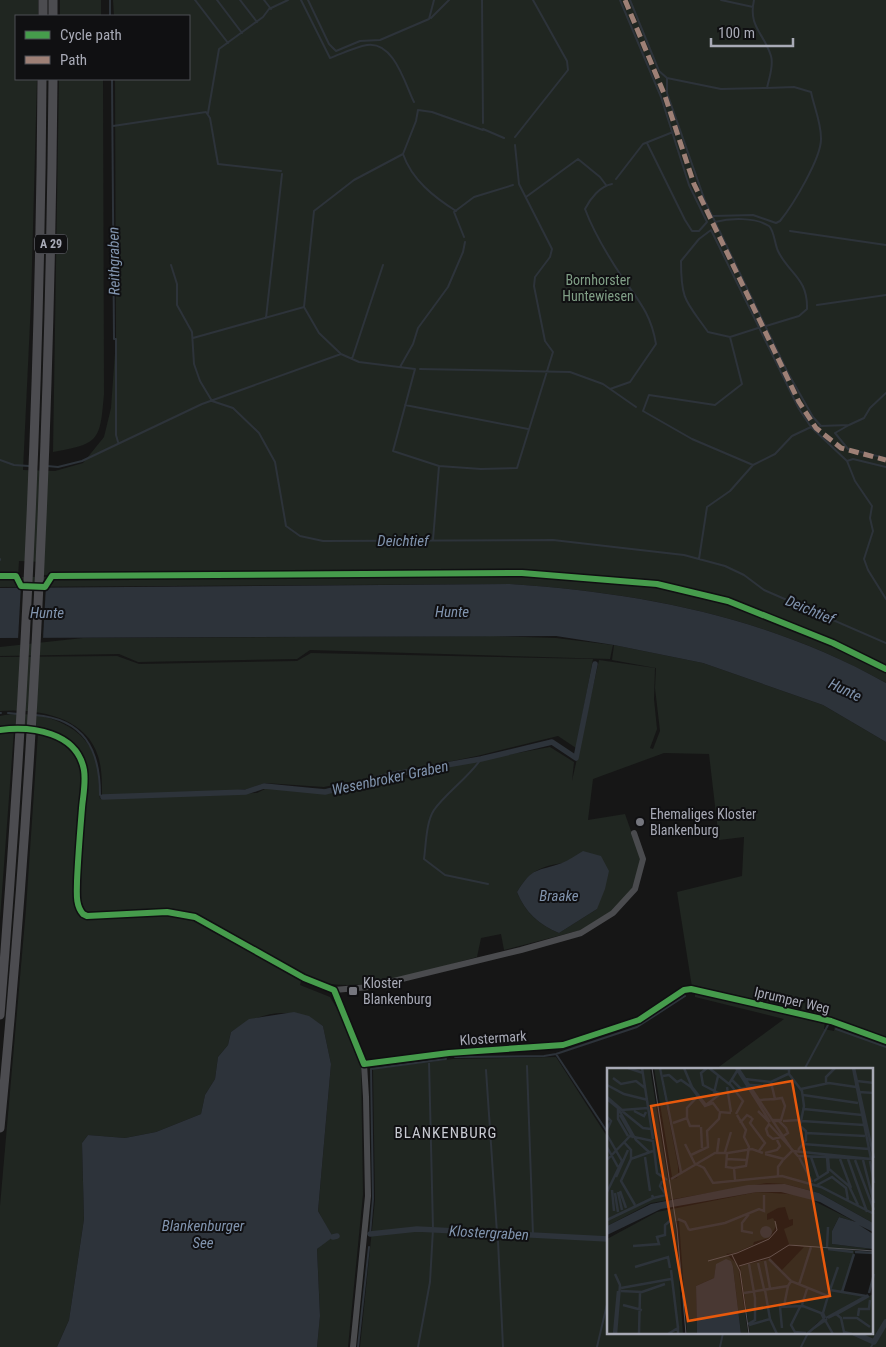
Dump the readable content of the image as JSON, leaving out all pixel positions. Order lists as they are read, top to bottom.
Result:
{
  "streets": {
    "highway": ["A 29"],
    "street": ["Iprumper Weg", "Klostermark"]
  },
  "crossings": [
    ["Iprumper Weg", "Klostermark"]
  ],
  "districts": ["BLANKENBURG"],
  "water": [
    "Reithgraben",
    "Deichtief",
    "Hunte",
    "Wesenbroker Graben",
    "Braake",
    "Blankenburger See",
    "Klostergraben"
  ],
  "parks": ["Bornhorster Huntewiesen"],
  "places": {
    "other": ["Ehemaliges Kloster Blankenburg"],
    "transit": ["Kloster Blankenburg"]
  },
  "legend": ["Cycle path", "Path"],
  "scale_bar": "100 m"
}
